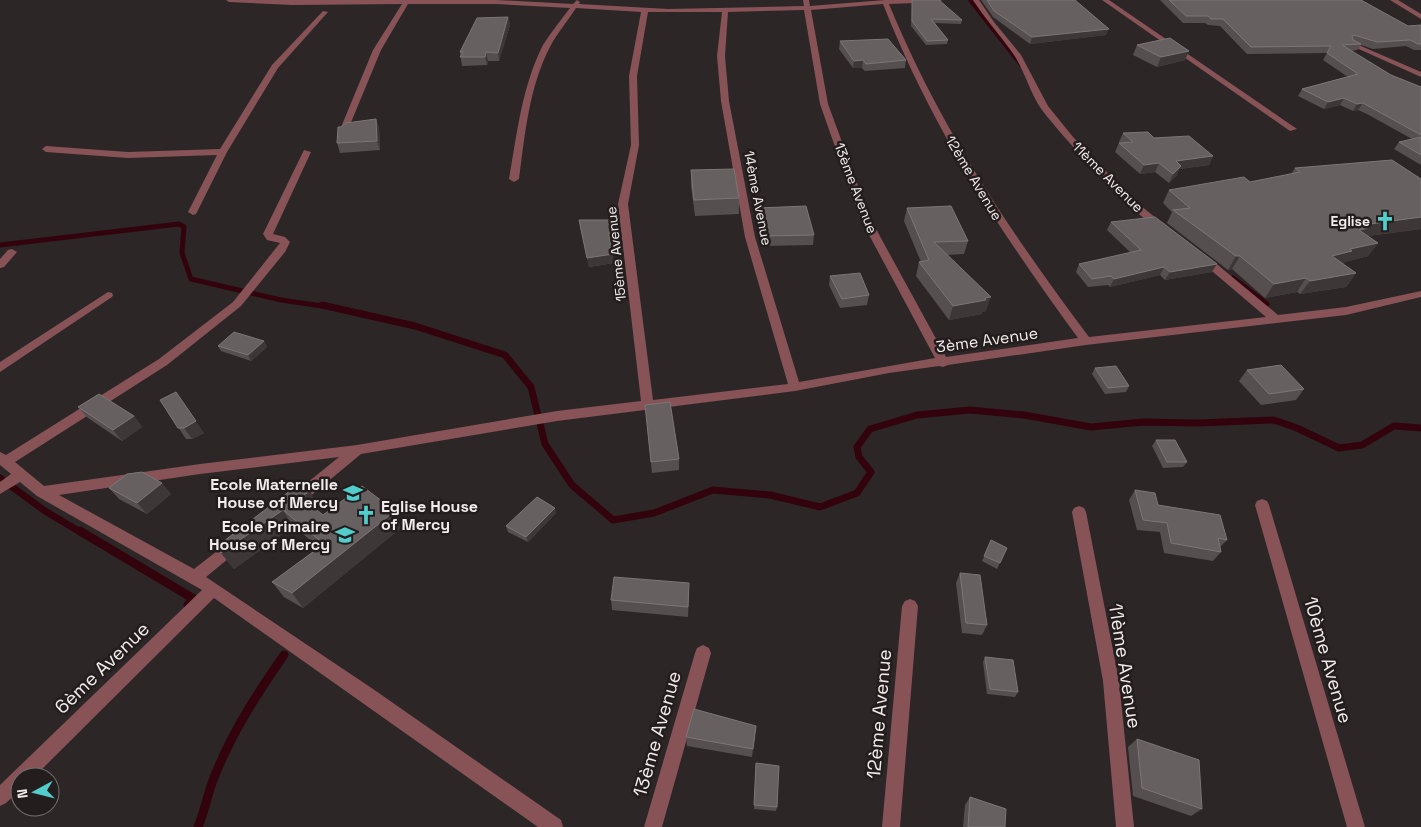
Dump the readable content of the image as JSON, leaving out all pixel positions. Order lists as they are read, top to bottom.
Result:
{
  "streets": {
    "street": [
      "11ème Avenue",
      "12ème Avenue",
      "13ème Avenue",
      "14ème Avenue",
      "15ème Avenue",
      "3ème Avenue",
      "10ème Avenue",
      "6ème Avenue"
    ]
  },
  "crossings": [
    ["12ème Avenue", "3ème Avenue"],
    ["13ème Avenue", "3ème Avenue"],
    ["14ème Avenue", "3ème Avenue"],
    ["15ème Avenue", "3ème Avenue"]
  ],
  "places": {
    "church": ["Eglise", "Eglise House of Mercy"],
    "school or university": ["Ecole Maternelle House of Mercy", "Ecole Primaire House of Mercy"]
  },
  "north": "left"
}
